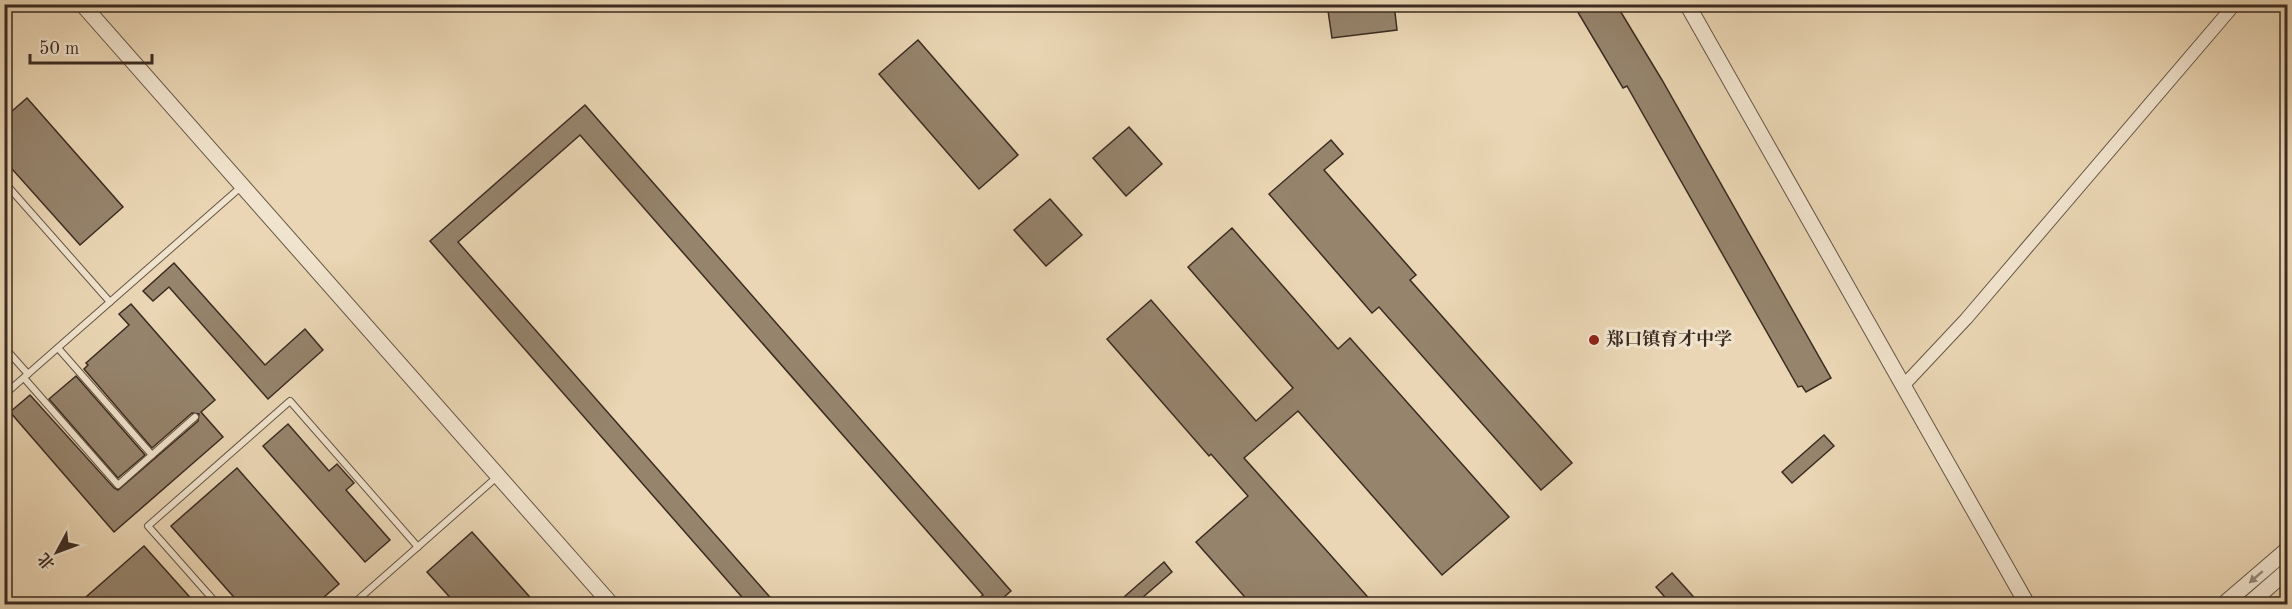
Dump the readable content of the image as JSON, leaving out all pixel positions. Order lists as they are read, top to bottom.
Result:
{
  "places": ["郑口镇育才中学"],
  "scale_bar": "50 m",
  "north": "bottom left"
}
